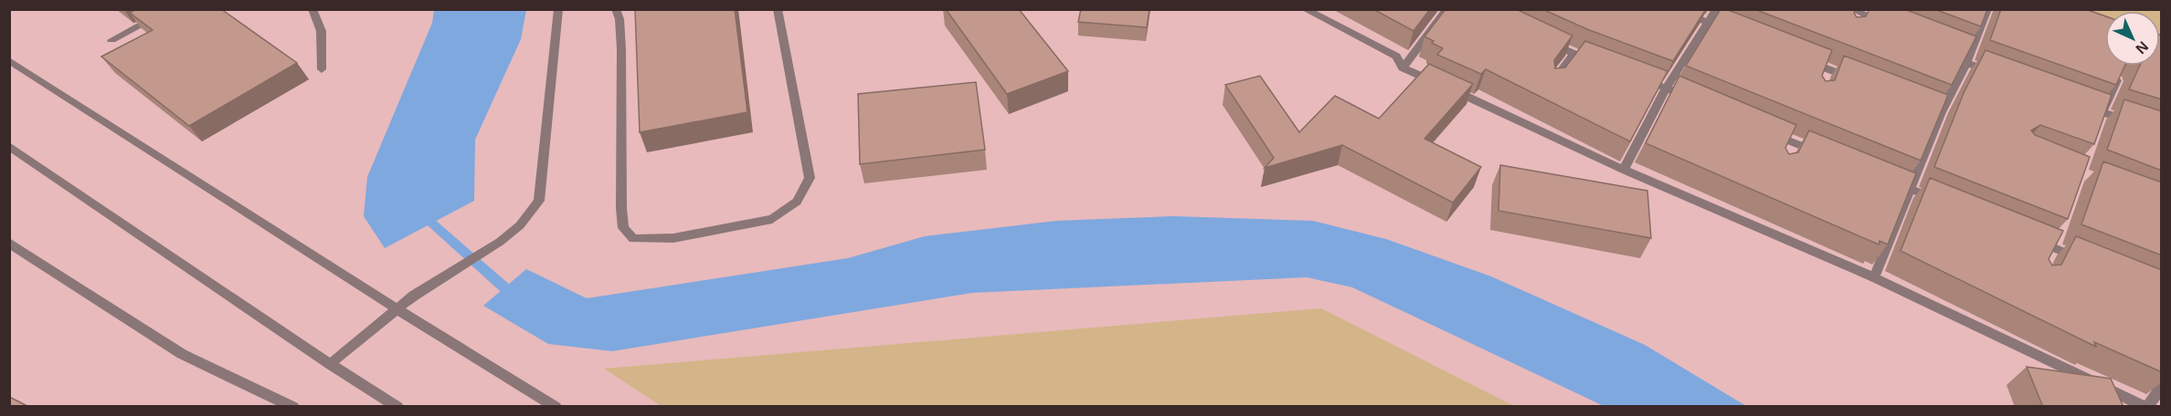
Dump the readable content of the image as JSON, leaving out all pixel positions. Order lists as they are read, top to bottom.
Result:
{
  "north": "bottom right"
}
